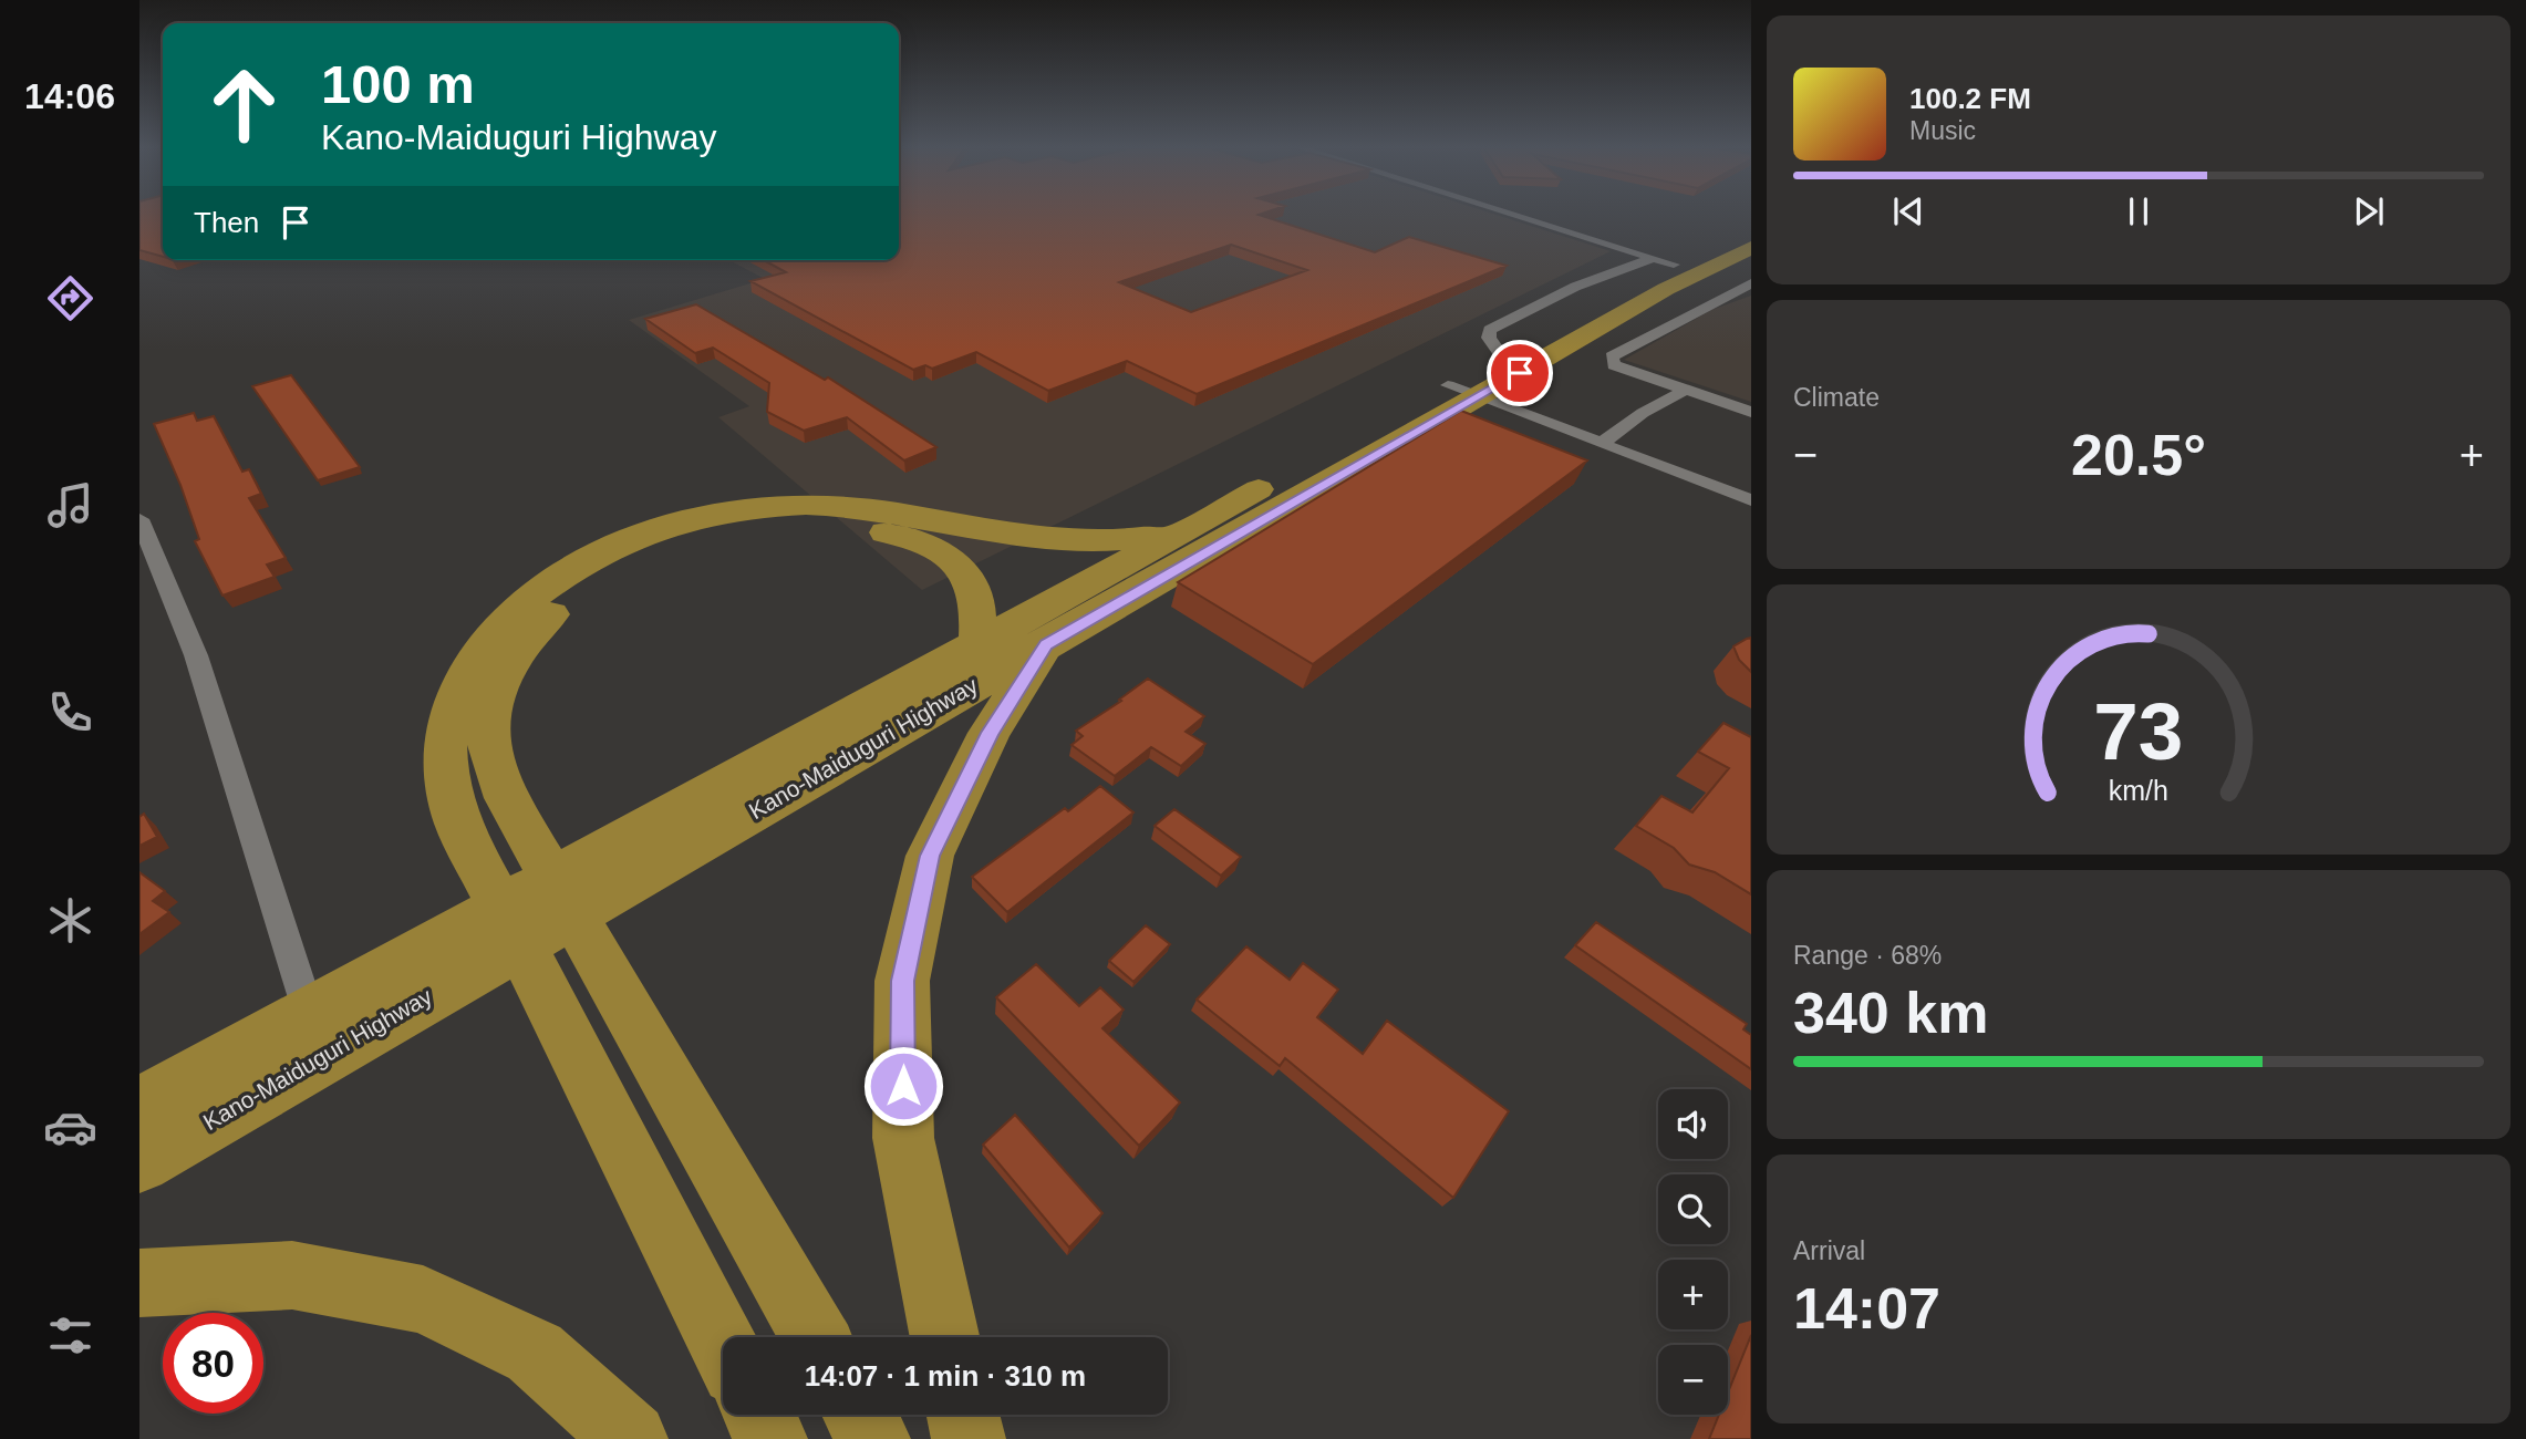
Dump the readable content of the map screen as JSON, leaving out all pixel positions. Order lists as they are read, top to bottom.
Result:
{
  "streets": {
    "highway": ["Kano-Maiduguri Highway"]
  },
  "page": {
    "tabs": "14:06",
    "turn": ["100 m", "Kano-Maiduguri Highway"],
    "song": ["100.2 FM", "Music"],
    "then": "Then",
    "tile": [
      "Climate",
      ["Range · 68%", "340 km"],
      ["Arrival", "14:07"]
    ],
    "heat": ["−", "20.5°", "+"],
    "map_buttons": ["+", "−"],
    "limit": "80",
    "trip": "14:07 · 1 min · 310 m",
    "gauge": ["73", "km/h"]
  }
}
